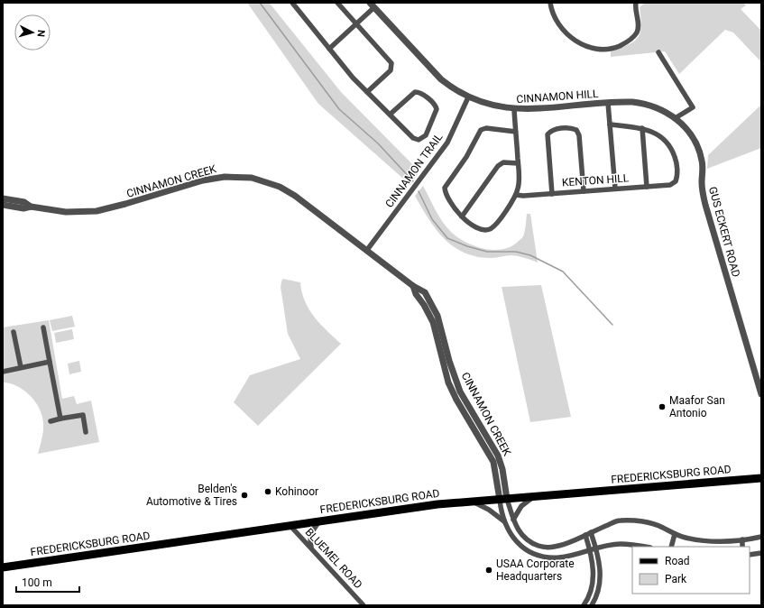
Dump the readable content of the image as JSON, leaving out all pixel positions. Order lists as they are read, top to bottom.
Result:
{
  "streets": {
    "main road": ["FREDERICKSBURG ROAD"],
    "street": [
      "CINNAMON HILL",
      "CINNAMON TRAIL",
      "KENTON HILL",
      "CINNAMON CREEK",
      "GUS ECKERT ROAD",
      "BLUEMEL ROAD"
    ]
  },
  "crossings": [
    ["CINNAMON HILL", "CINNAMON TRAIL"],
    ["CINNAMON HILL", "GUS ECKERT ROAD"],
    ["CINNAMON TRAIL", "CINNAMON CREEK"],
    ["CINNAMON CREEK", "FREDERICKSBURG ROAD"],
    ["FREDERICKSBURG ROAD", "BLUEMEL ROAD"]
  ],
  "places": [
    "Maafor San Antonio",
    "Kohinoor",
    "Belden's Automotive & Tires",
    "USAA Corporate Headquarters"
  ],
  "legend": ["Road", "Park"],
  "scale_bar": "100 m",
  "north": "right"
}
